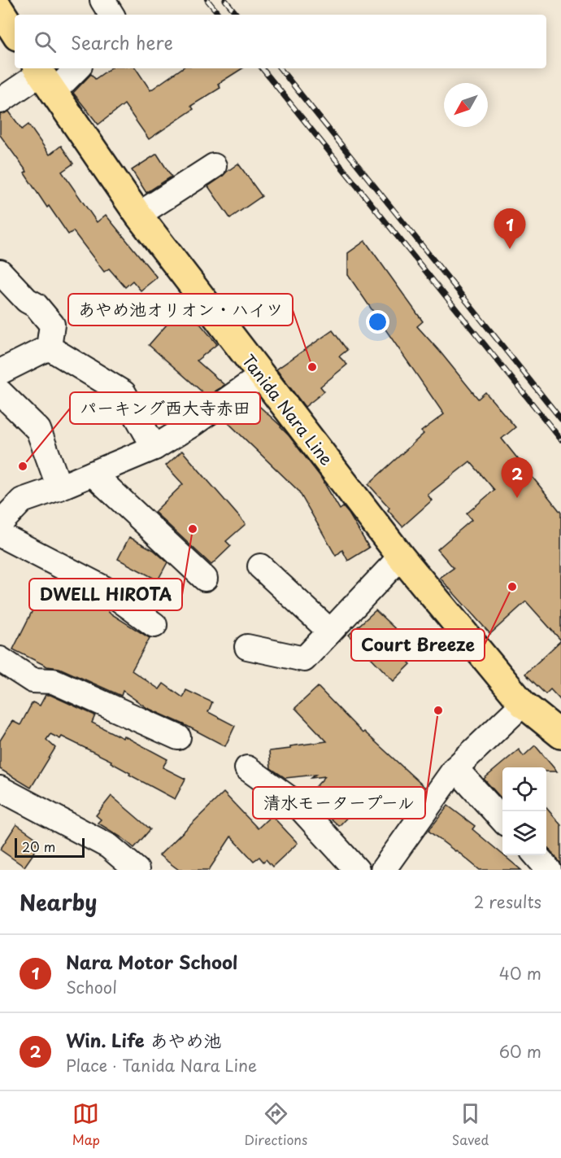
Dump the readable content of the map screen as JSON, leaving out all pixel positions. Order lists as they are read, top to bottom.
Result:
{
  "streets": {
    "main road": ["Tanida Nara Line"]
  },
  "places": [
    "あやめ池オリオン・ハイツ",
    "パーキング西大寺赤田",
    "DWELL HIROTA",
    "Court Breeze",
    "清水モータープール"
  ],
  "scale_bar": "20 m",
  "north": "bottom left",
  "page": {
    "search": "Search here",
    "pins": ["1", "2"],
    "scale": "20 m",
    "heading": ["Nearby", "2 results"],
    "list": [
      {
        "mark": "1",
        "name": "Nara Motor School",
        "note": "School",
        "value": "40 m"
      },
      {
        "mark": "2",
        "name": "Win. Life あやめ池",
        "note": "Place · Tanida Nara Line",
        "value": "60 m"
      }
    ],
    "nav": ["Map", "Directions", "Saved"]
  }
}
